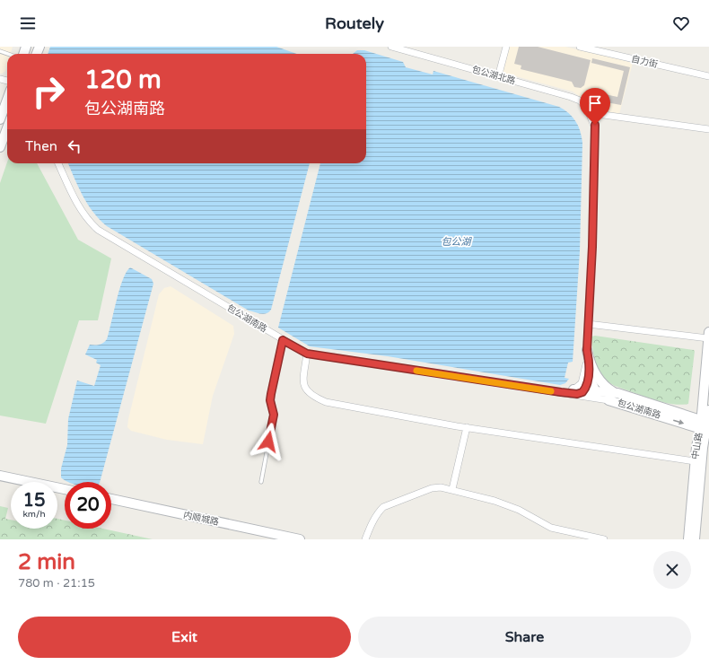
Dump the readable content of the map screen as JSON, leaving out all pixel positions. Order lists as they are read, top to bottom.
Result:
{
  "streets": {
    "street": [
      "自力街",
      "包公湖北路",
      "包公湖南路",
      "中山路",
      "内顺城路"
    ]
  },
  "crossings": [
    ["包公湖南路", "中山路"]
  ],
  "water": ["包公湖"],
  "page": {
    "header": "Routely",
    "turn": ["120 m", "包公湖南路"],
    "then": "Then",
    "speed": "15 km/h",
    "limit": "20",
    "heading": ["2 min", "780 m · 21:15"],
    "buttons": ["Exit", "Share"]
  }
}
